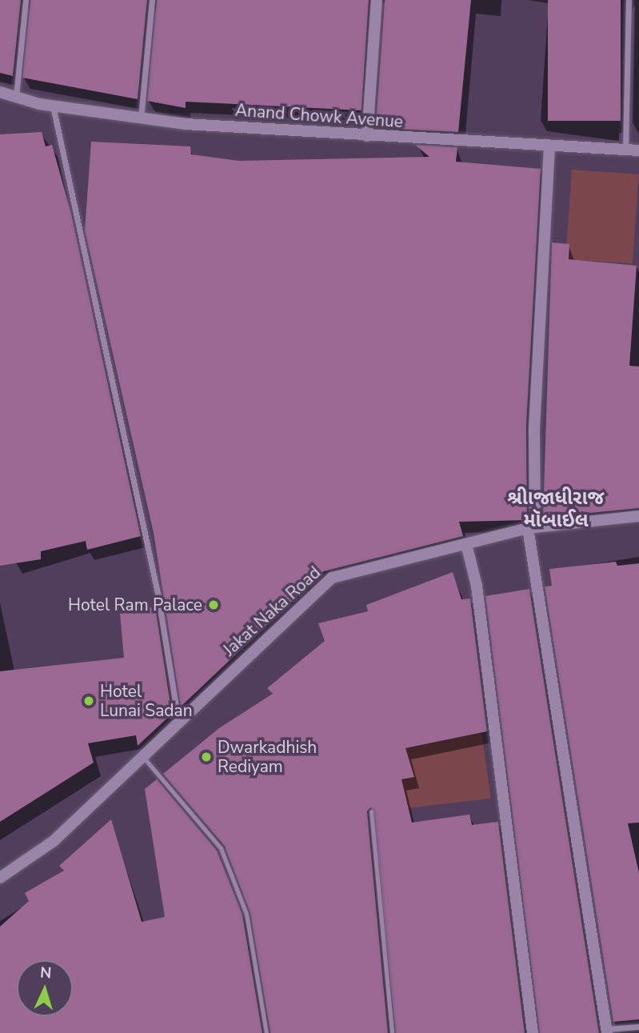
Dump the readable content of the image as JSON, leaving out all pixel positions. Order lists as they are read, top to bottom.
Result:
{
  "streets": {
    "street": ["Anand Chowk Avenue", "Jakat Naka Road"]
  },
  "districts": ["શ્રીાજાધીરાજ મૉબાઈલ"],
  "places": ["Hotel Ram Palace", "Hotel Lunai Sadan", "Dwarkadhish Rediyam"],
  "north": "top"
}
